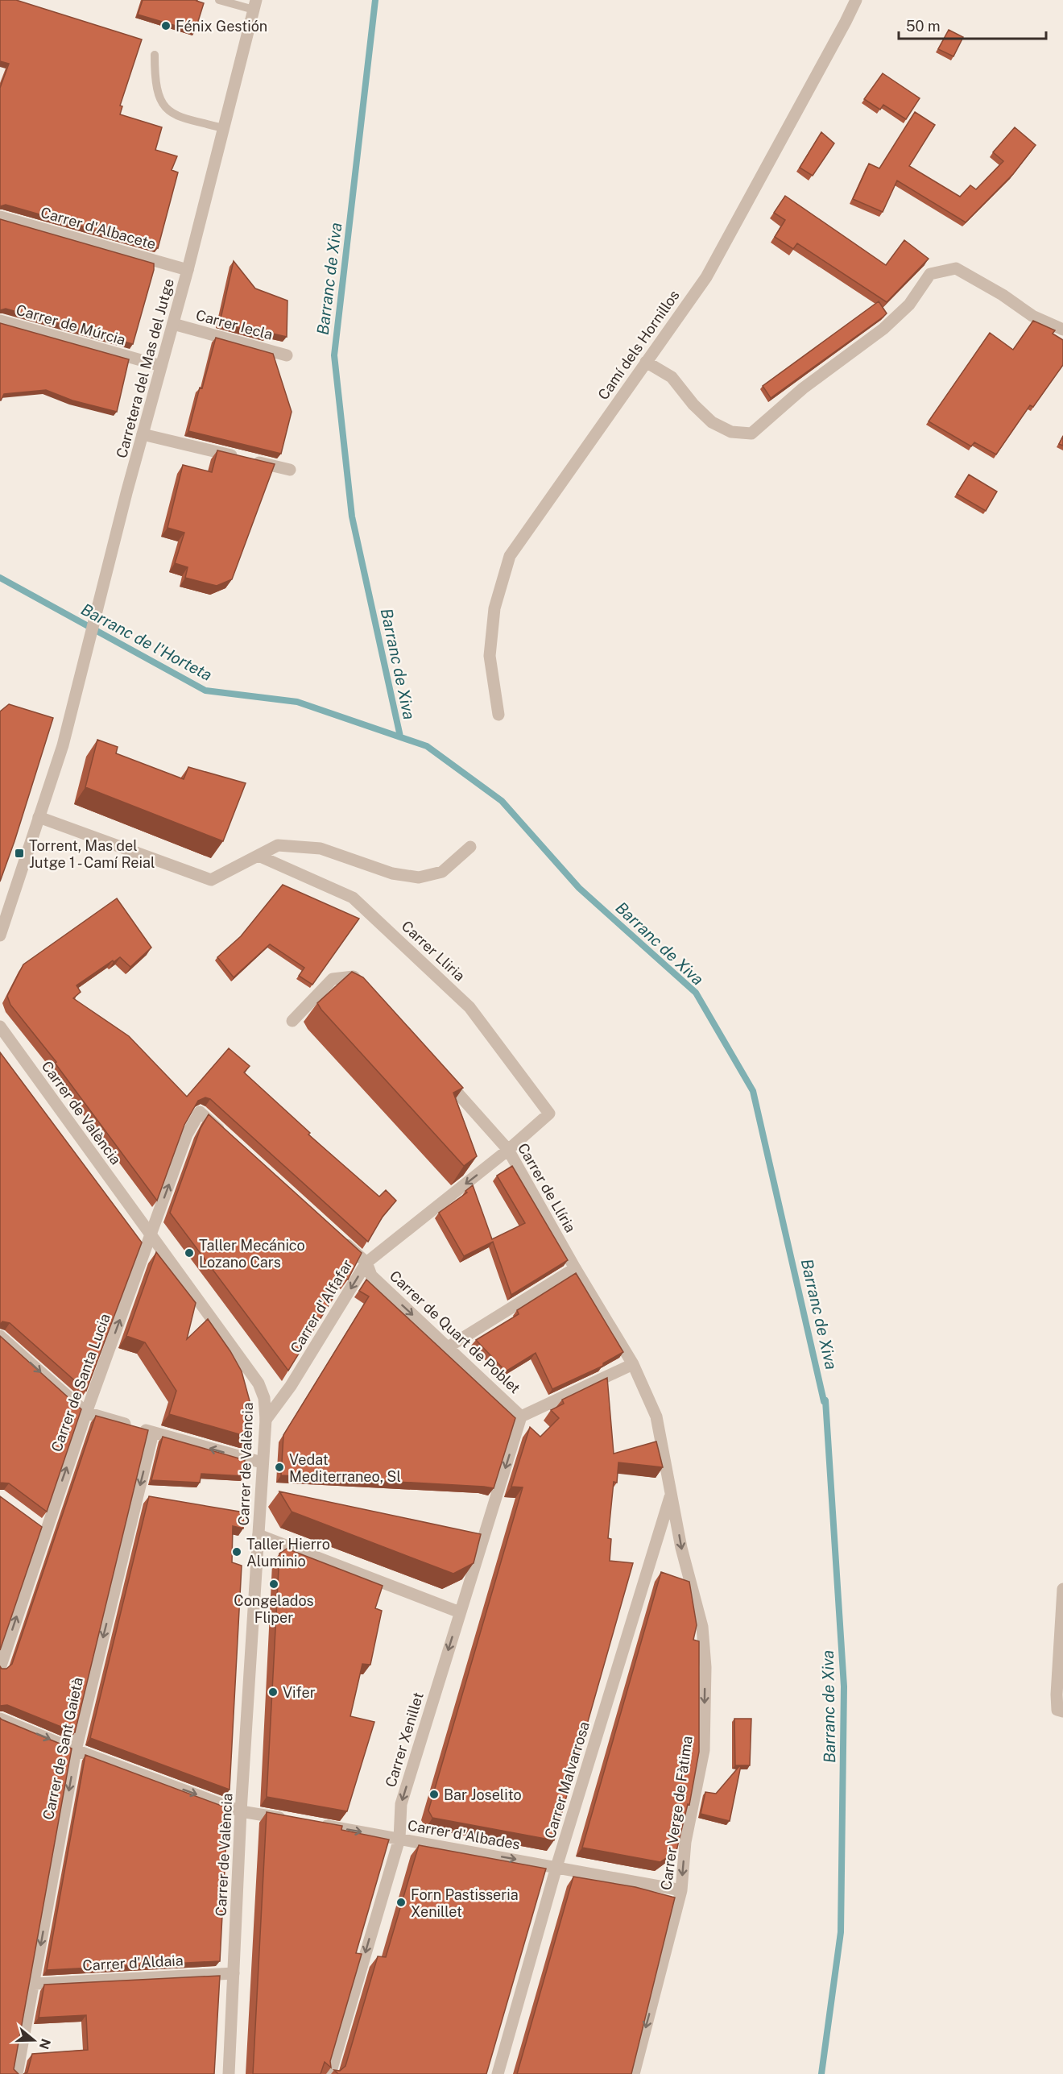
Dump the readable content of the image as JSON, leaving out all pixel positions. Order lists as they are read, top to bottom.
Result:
{
  "streets": {
    "street": [
      "Carrer d'Albacete",
      "Carrer de Múrcia",
      "Carrer Iecla",
      "Camí dels Hornillos",
      "Carretera del Mas del Jutge",
      "Carrer Lliria",
      "Carrer de València",
      "Carrer de Llíria",
      "Carrer d'Alfafar",
      "Carrer de Quart de Poblet",
      "Carrer de Santa Lucia",
      "Carrer Xenillet",
      "Carrer de Sant Gaietà",
      "Carrer Malvarrosa",
      "Carrer Verge de Fàtima",
      "Carrer d'Albades",
      "Carrer d'Aldaia"
    ]
  },
  "crossings": [
    ["Carrer d'Albacete", "Carretera del Mas del Jutge"],
    ["Carrer de Múrcia", "Carretera del Mas del Jutge"],
    ["Carrer Iecla", "Carretera del Mas del Jutge"],
    ["Carrer Lliria", "Carrer d'Alfafar"],
    ["Carrer de València", "Carrer d'Alfafar"],
    ["Carrer de València", "Carrer de Santa Lucia"],
    ["Carrer de València", "Carrer d'Aldaia"],
    ["Carrer de Llíria", "Carrer d'Alfafar"],
    ["Carrer de Llíria", "Carrer Malvarrosa"],
    ["Carrer de Llíria", "Carrer Verge de Fàtima"],
    ["Carrer d'Alfafar", "Carrer de Quart de Poblet"],
    ["Carrer de Quart de Poblet", "Carrer Xenillet"],
    ["Carrer Xenillet", "Carrer d'Albades"],
    ["Carrer de Sant Gaietà", "Carrer d'Aldaia"],
    ["Carrer Malvarrosa", "Carrer Verge de Fàtima"],
    ["Carrer Malvarrosa", "Carrer d'Albades"],
    ["Carrer Verge de Fàtima", "Carrer d'Albades"]
  ],
  "one_way": [
    "Carrer d'Alfafar",
    "Carrer de Quart de Poblet",
    "Carrer de Santa Lucia",
    "Carrer Xenillet",
    "Carrer de Sant Gaietà",
    "Carrer Verge de Fàtima",
    "Carrer d'Albades"
  ],
  "water": ["Barranc de Xiva", "Barranc de l'Horteta"],
  "places": {
    "other": [
      "Fénix Gestión",
      "Taller Mecánico Lozano Cars",
      "Vedat Mediterraneo, Sl",
      "Taller Hierro Aluminio",
      "Congelados Fliper",
      "Vifer",
      "Bar Joselito",
      "Forn Pastisseria Xenillet"
    ],
    "transit": ["Torrent, Mas del Jutge 1 - Camí Reial"]
  },
  "scale_bar": "50 m",
  "north": "right"
}
